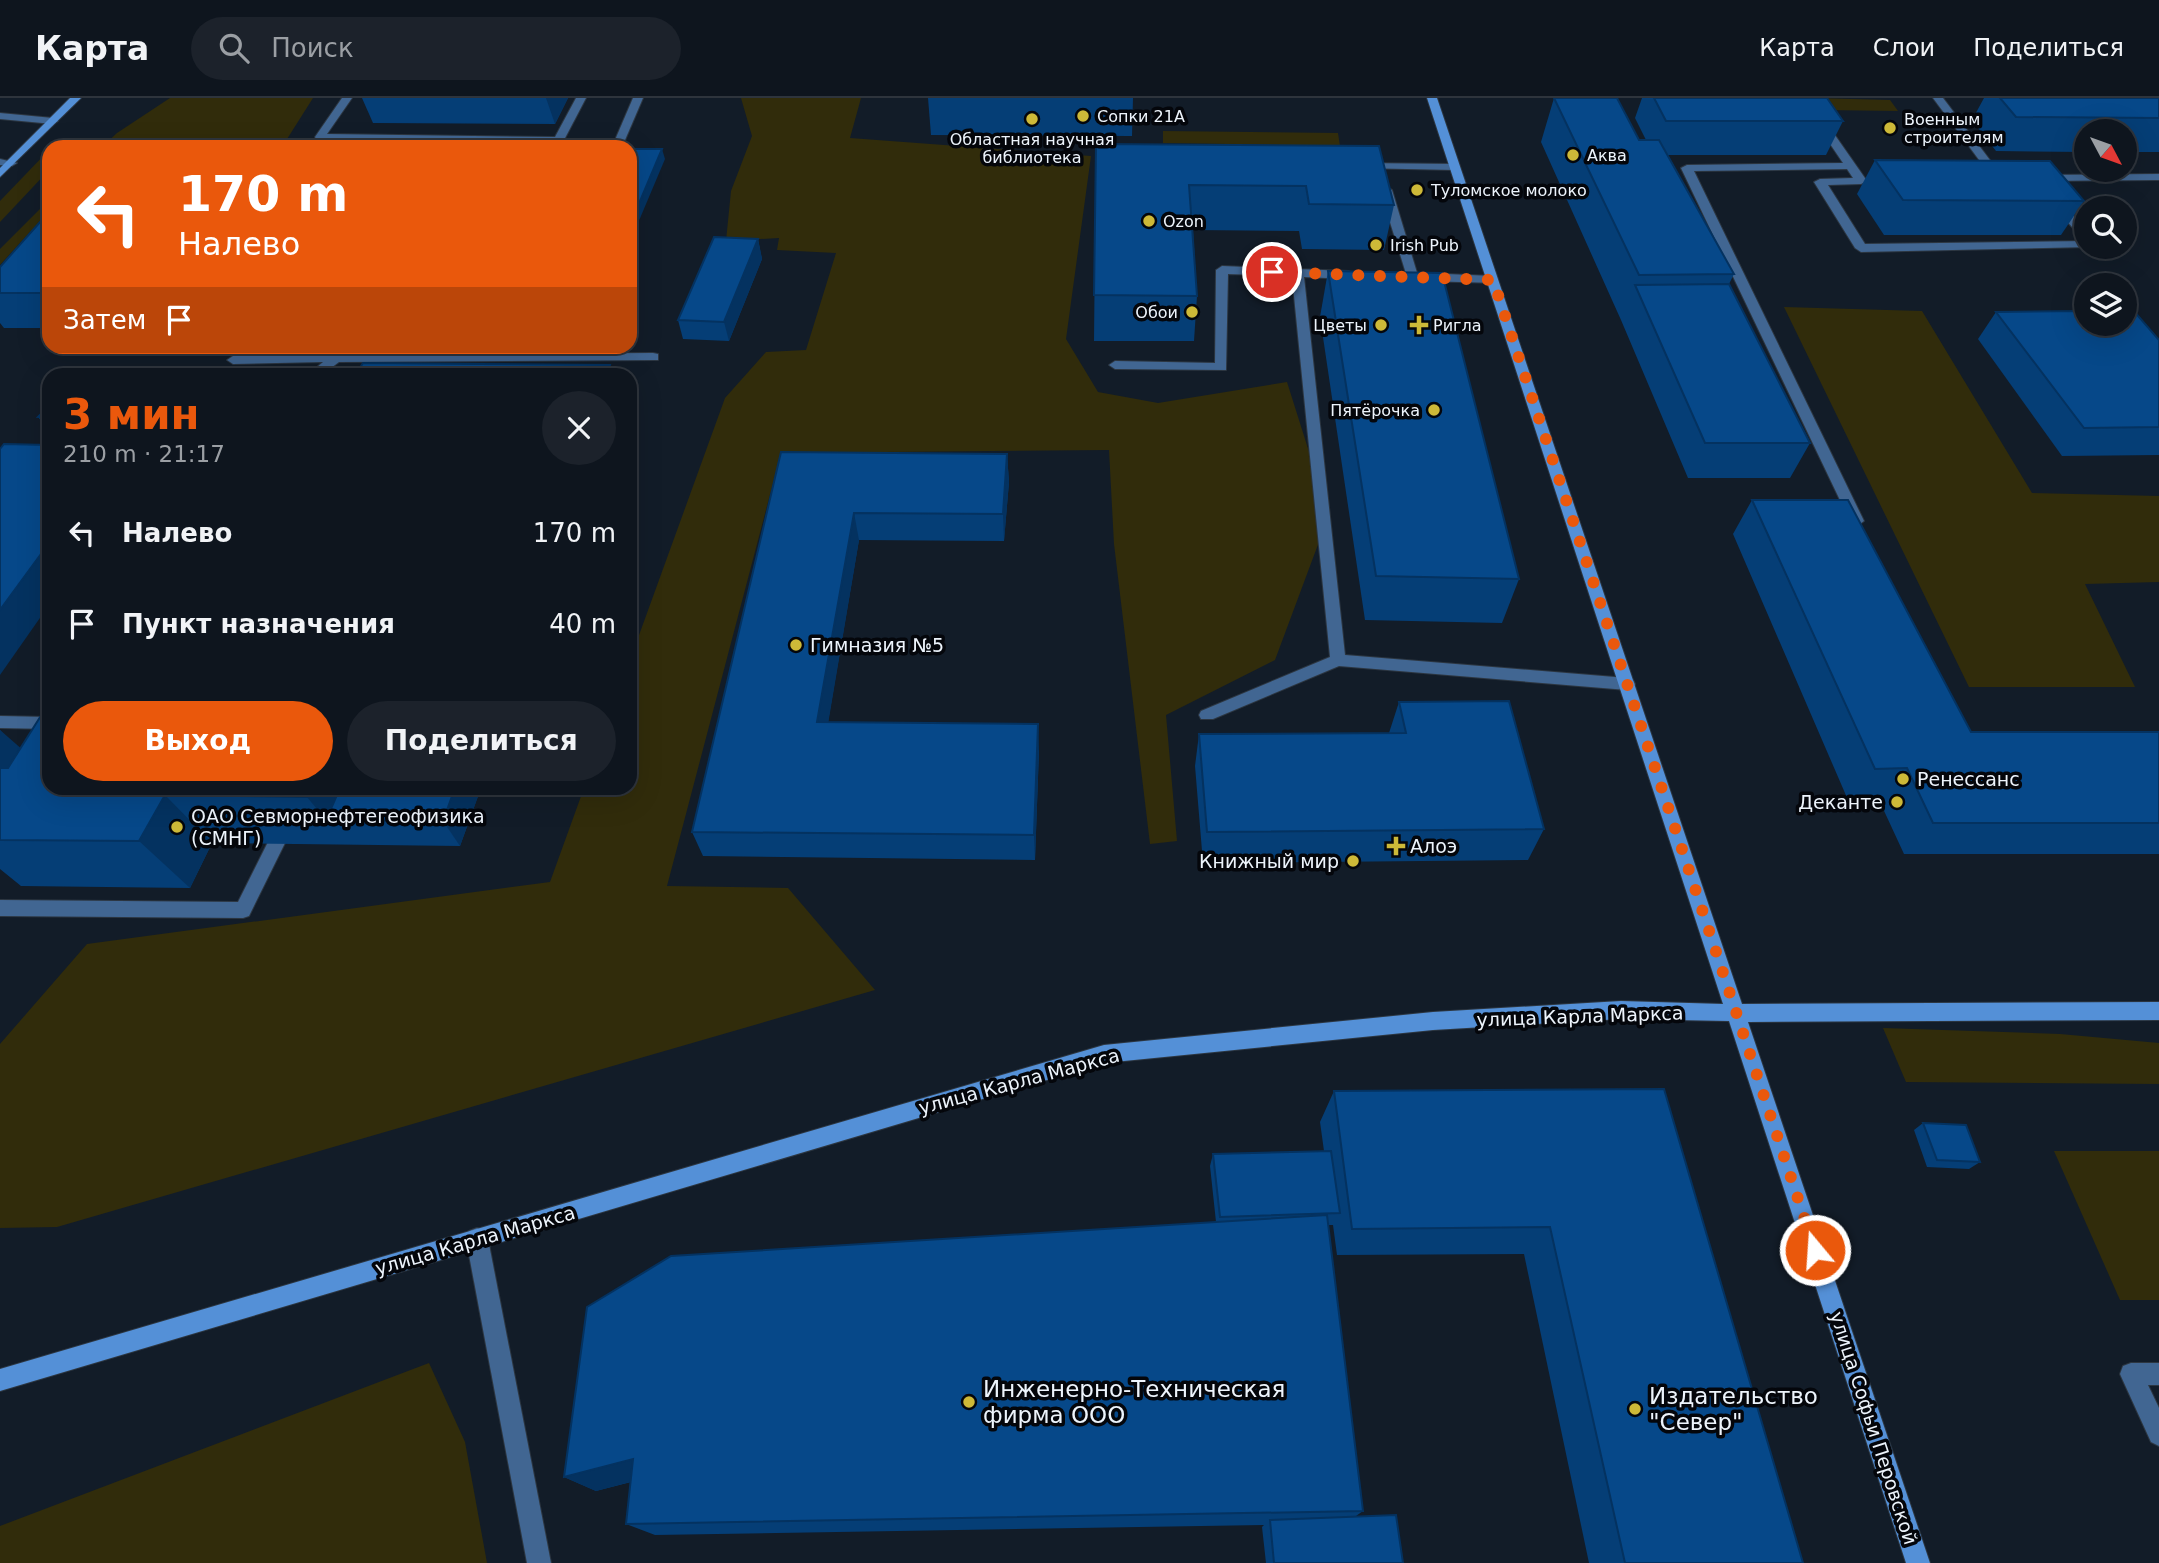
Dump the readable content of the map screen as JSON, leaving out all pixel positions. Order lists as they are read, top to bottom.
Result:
{
  "streets": {
    "street": ["улица Карла Маркса", "улица Софьи Перовской"]
  },
  "crossings": [
    ["улица Карла Маркса", "улица Софьи Перовской"]
  ],
  "places": {
    "other": [
      "Сопки 21А",
      "Областная научная библиотека",
      "Военным строителям",
      "Аква",
      "Туломское молоко",
      "Ozon",
      "Irish Pub",
      "Обои",
      "Цветы",
      "Пятёрочка",
      "Гимназия №5",
      "Ренессанс",
      "Деканте",
      "ОАО Севморнефтегеофизика (СМНГ)",
      "Книжный мир",
      "Инженерно-Техническая фирма ООО",
      "Издательство \"Север\""
    ],
    "health": ["Ригла", "Алоэ"]
  },
  "north": "bottom right",
  "page": {
    "header": "Карта",
    "search": "Поиск",
    "nav": ["Карта", "Слои", "Поделиться"],
    "turn": ["170 m", "Налево"],
    "then": "Затем",
    "heading": ["3 мин", "210 m · 21:17"],
    "list": [
      {
        "name": "Налево",
        "value": "170 m"
      },
      {
        "name": "Пункт назначения",
        "value": "40 m"
      }
    ],
    "buttons": ["Выход", "Поделиться"]
  }
}
